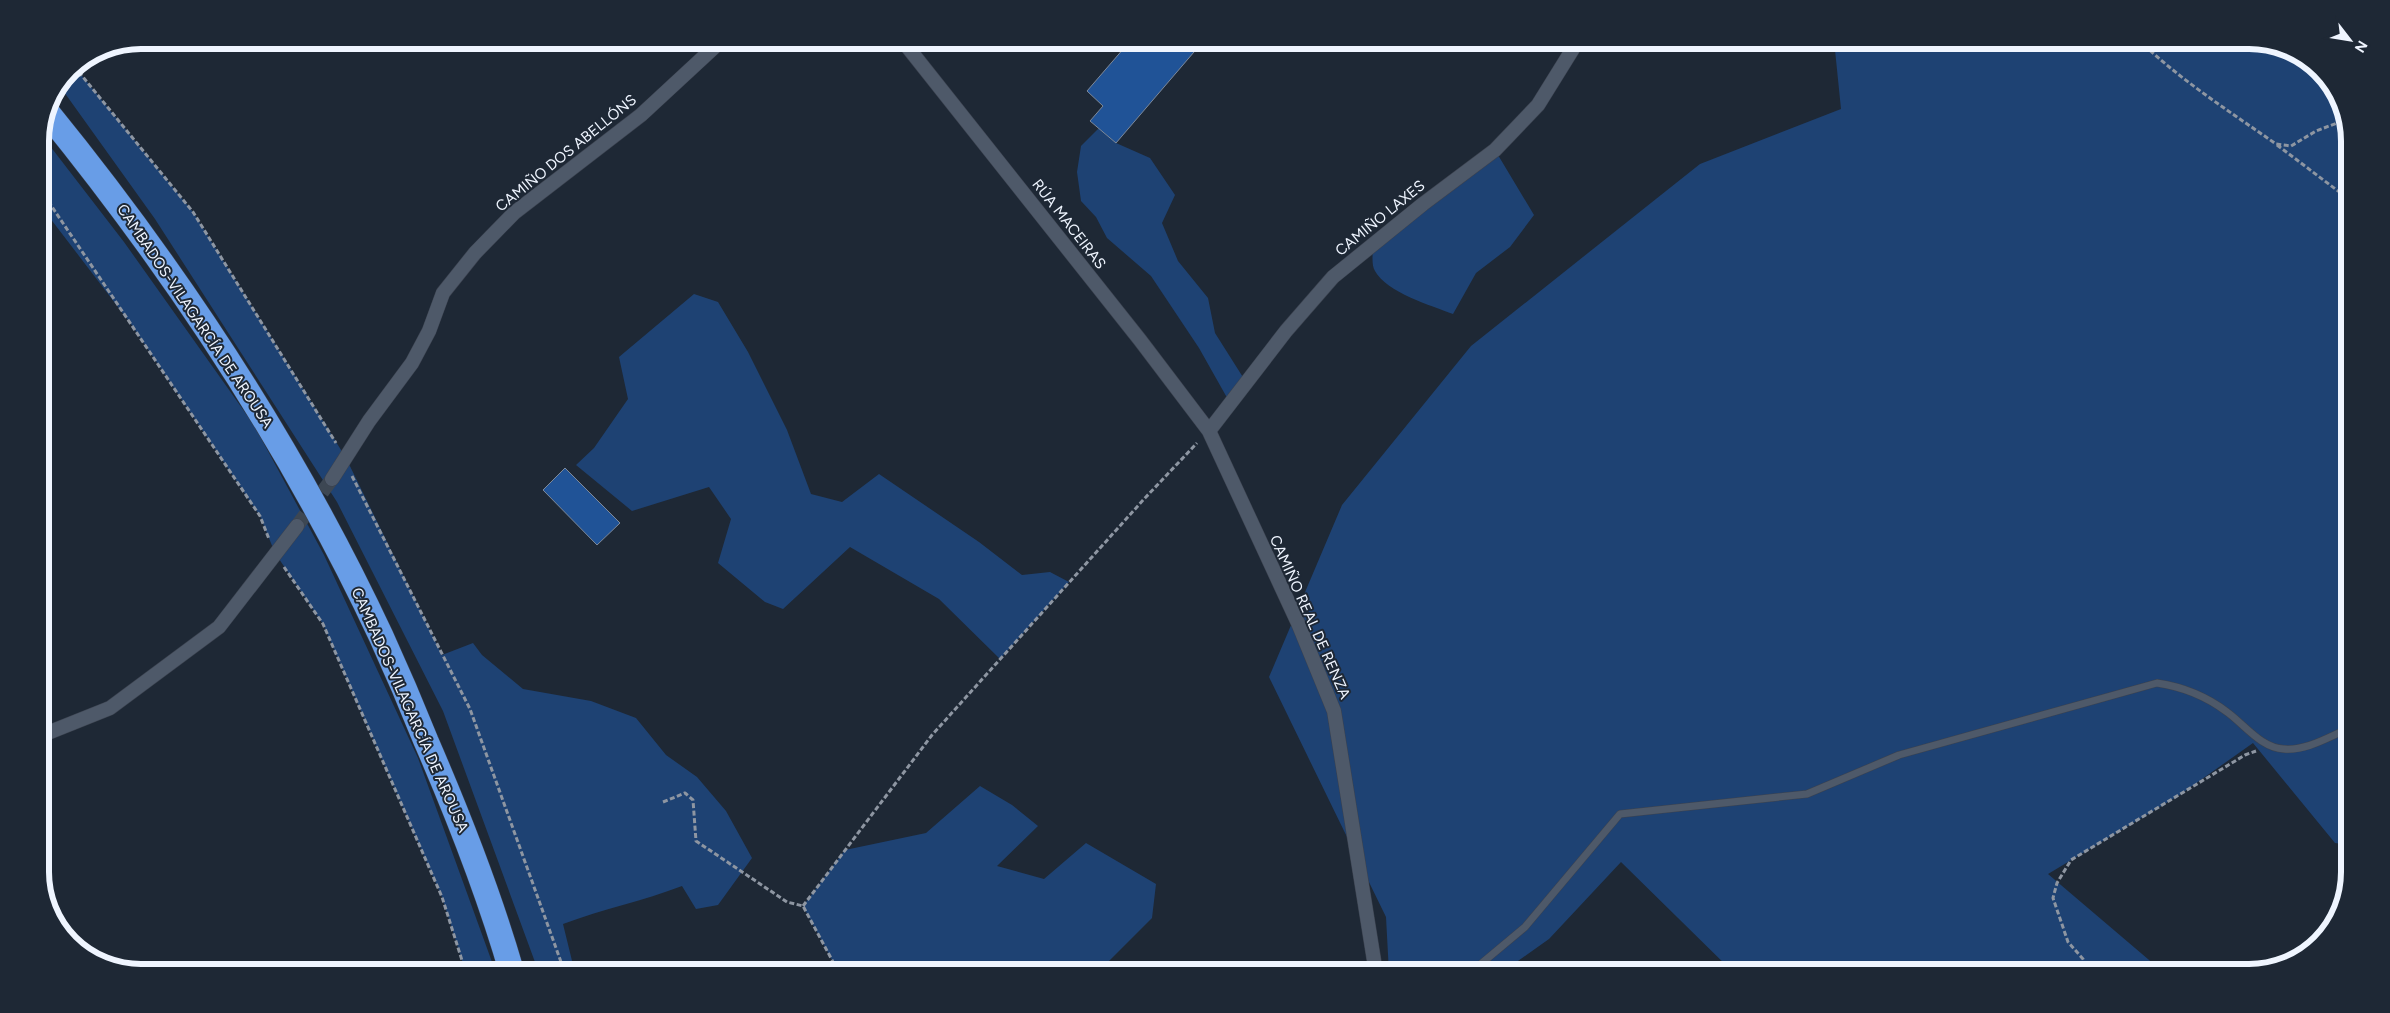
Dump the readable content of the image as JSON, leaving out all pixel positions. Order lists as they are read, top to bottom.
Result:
{
  "streets": {
    "highway": ["CAMBADOS-VILAGARCÍA DE AROUSA"],
    "street": [
      "CAMIÑO DOS ABELLÓNS",
      "CAMIÑO LAXES",
      "RÚA MACEIRAS",
      "CAMIÑO REAL DE RENZA"
    ]
  },
  "crossings": [
    ["CAMIÑO LAXES", "RÚA MACEIRAS"],
    ["CAMIÑO LAXES", "CAMIÑO REAL DE RENZA"],
    ["RÚA MACEIRAS", "CAMIÑO REAL DE RENZA"]
  ],
  "north": "bottom right"
}
